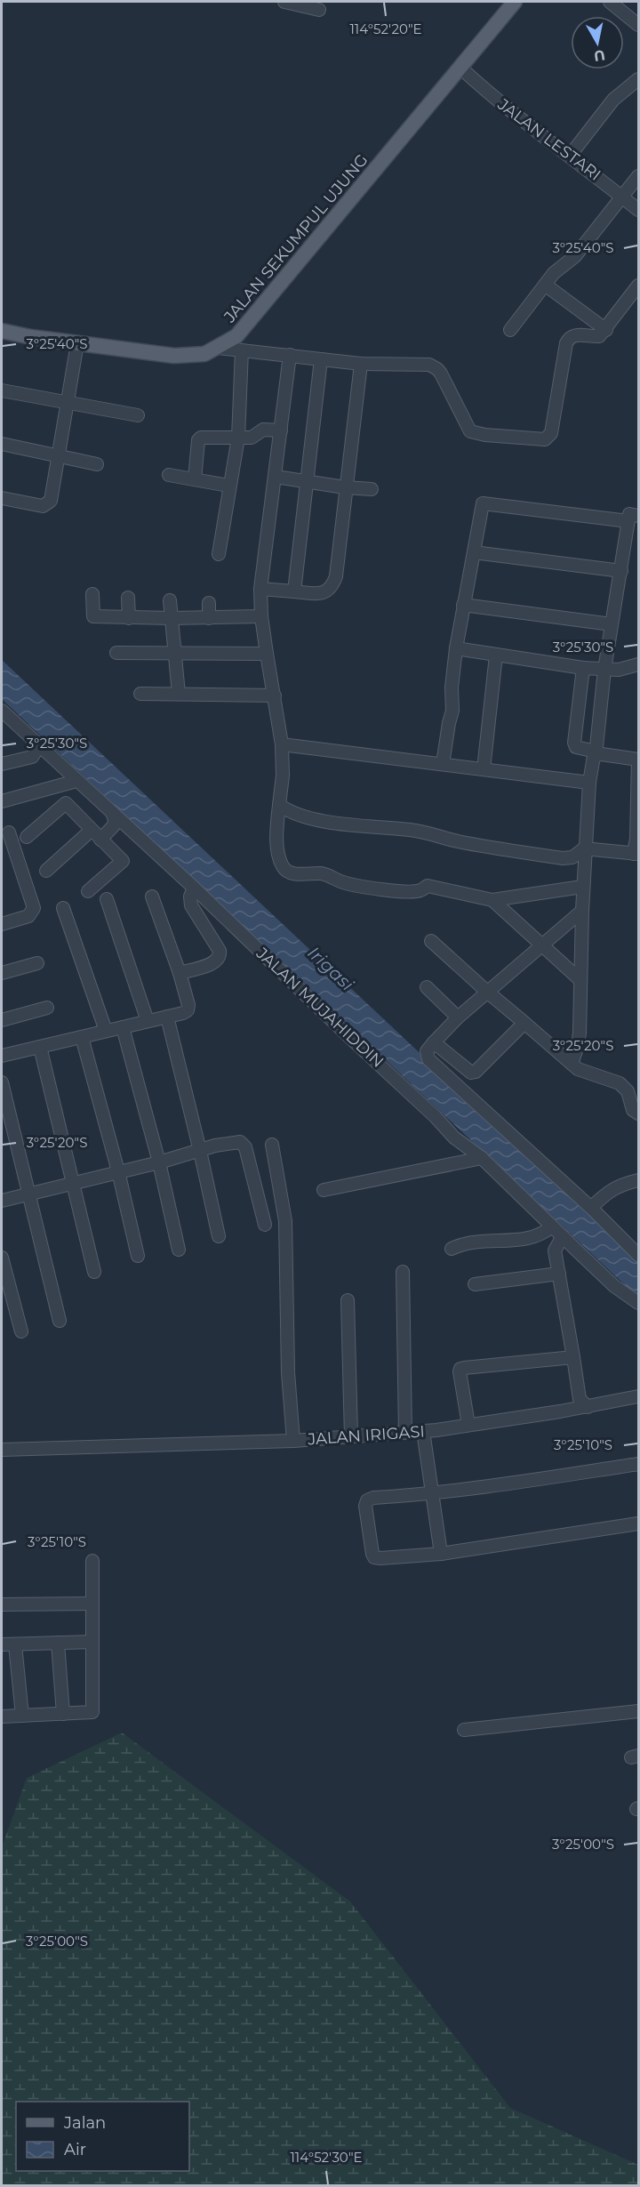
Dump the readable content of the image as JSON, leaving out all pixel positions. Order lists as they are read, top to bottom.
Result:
{
  "streets": {
    "main road": ["JALAN SEKUMPUL UJUNG"],
    "street": ["JALAN LESTARI", "JALAN MUJAHIDDIN", "JALAN IRIGASI"]
  },
  "crossings": [
    ["JALAN LESTARI", "JALAN SEKUMPUL UJUNG"]
  ],
  "water": ["Irigasi"],
  "legend": ["Jalan", "Air"],
  "north": "bottom",
  "coordinates": [
    "114°52'20\"E",
    "3°25'40\"S",
    "3°25'30\"S",
    "3°25'20\"S",
    "3°25'10\"S",
    "3°25'00\"S",
    "114°52'30\"E"
  ]
}
